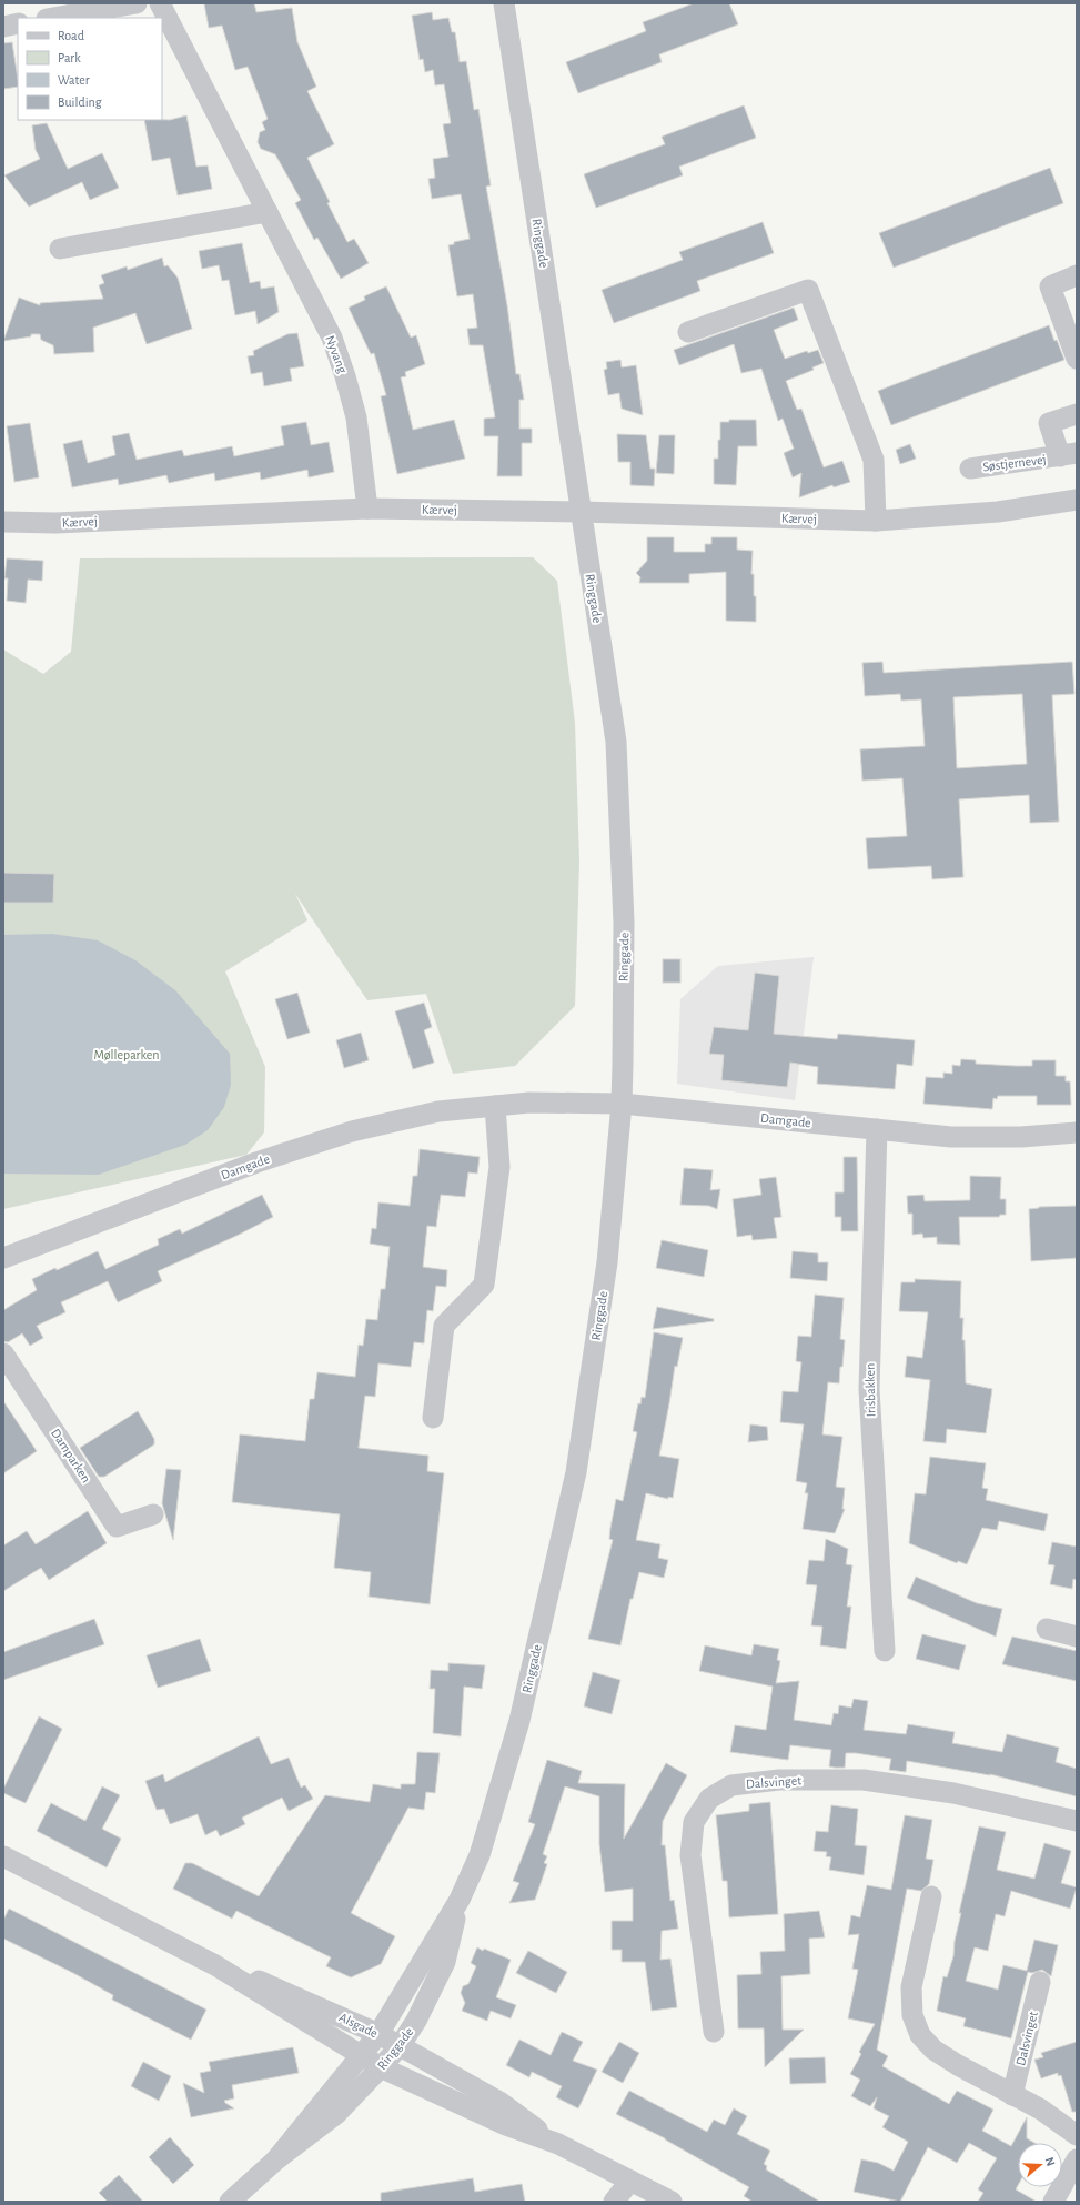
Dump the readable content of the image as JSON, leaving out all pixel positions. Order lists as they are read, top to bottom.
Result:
{
  "streets": {
    "street": [
      "Ringgade",
      "Nyvang",
      "Søstjernevej",
      "Kærvej",
      "Damgade",
      "Irisbakken",
      "Damparken",
      "Dalsvinget",
      "Alsgade"
    ]
  },
  "crossings": [
    ["Ringgade", "Kærvej"],
    ["Ringgade", "Damgade"],
    ["Ringgade", "Alsgade"],
    ["Nyvang", "Kærvej"],
    ["Damgade", "Irisbakken"]
  ],
  "parks": ["Mølleparken"],
  "legend": [
    "Road",
    "Park",
    "Water",
    "Building"
  ],
  "north": "right"
}
